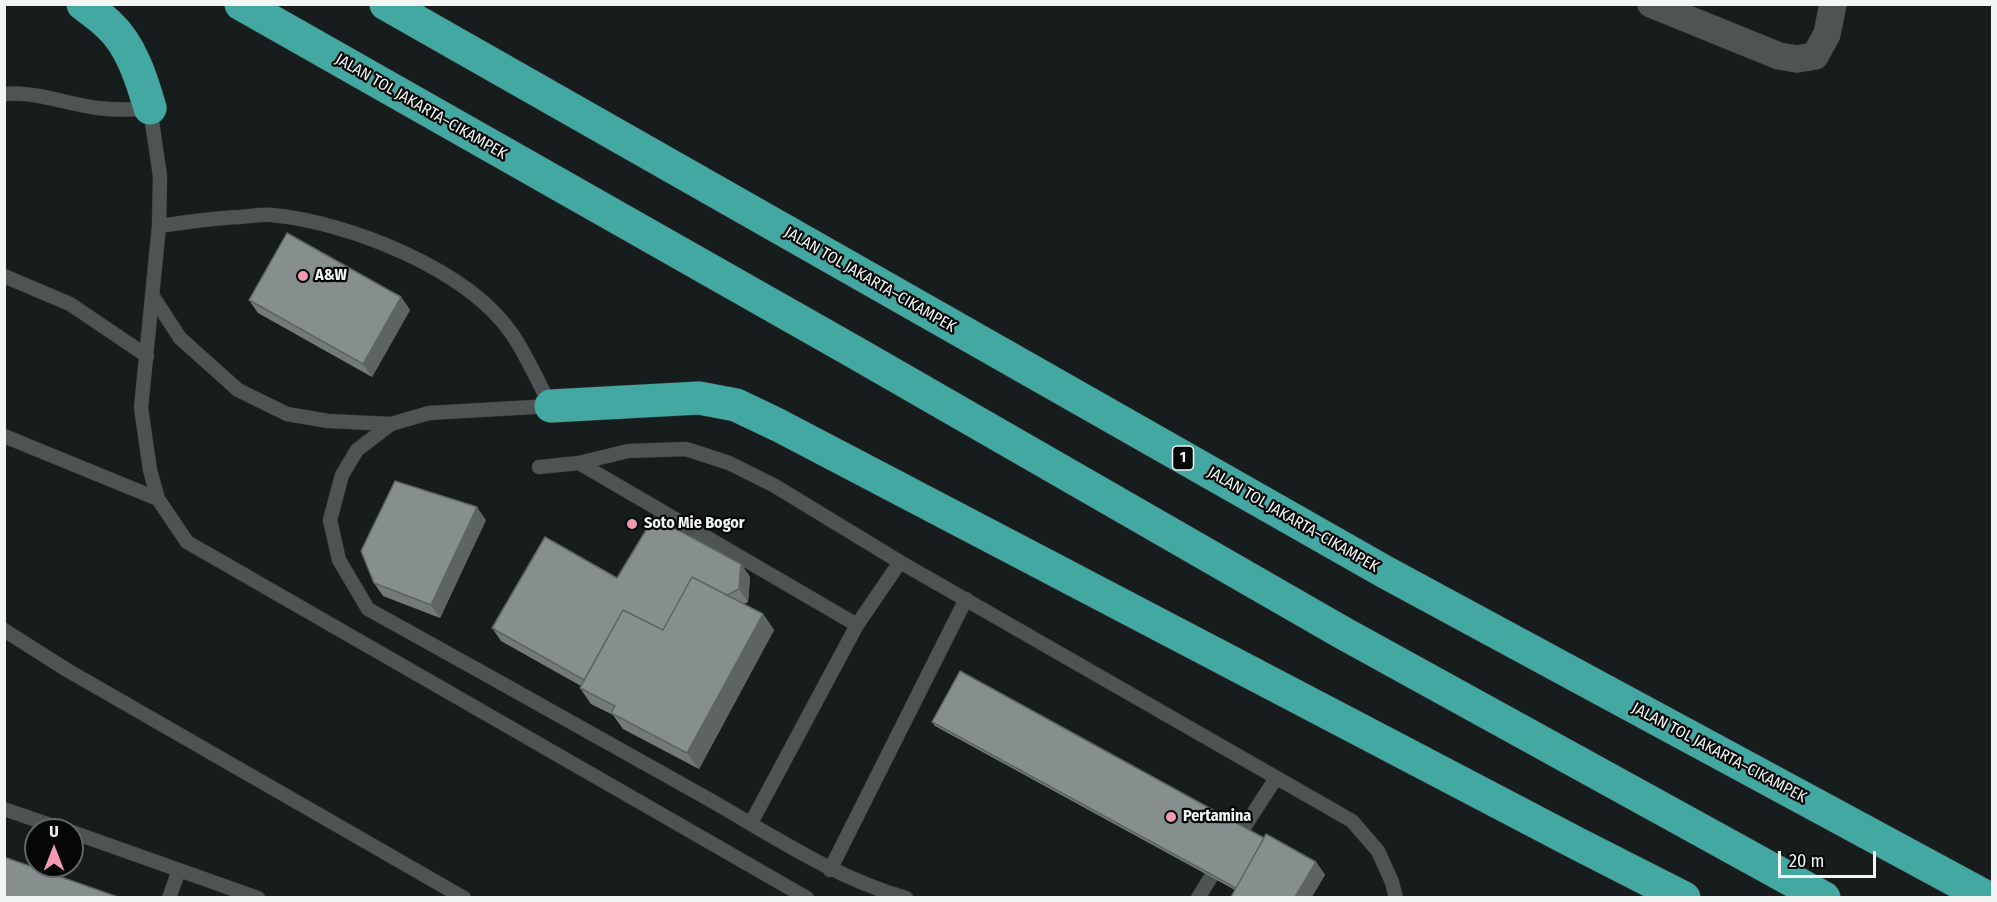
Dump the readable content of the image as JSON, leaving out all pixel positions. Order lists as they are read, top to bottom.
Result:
{
  "streets": {
    "highway": ["JALAN TOL JAKARTA–CIKAMPEK", "1"]
  },
  "places": ["A&W", "Soto Mie Bogor", "Pertamina"],
  "scale_bar": "20 m",
  "north": "top"
}
